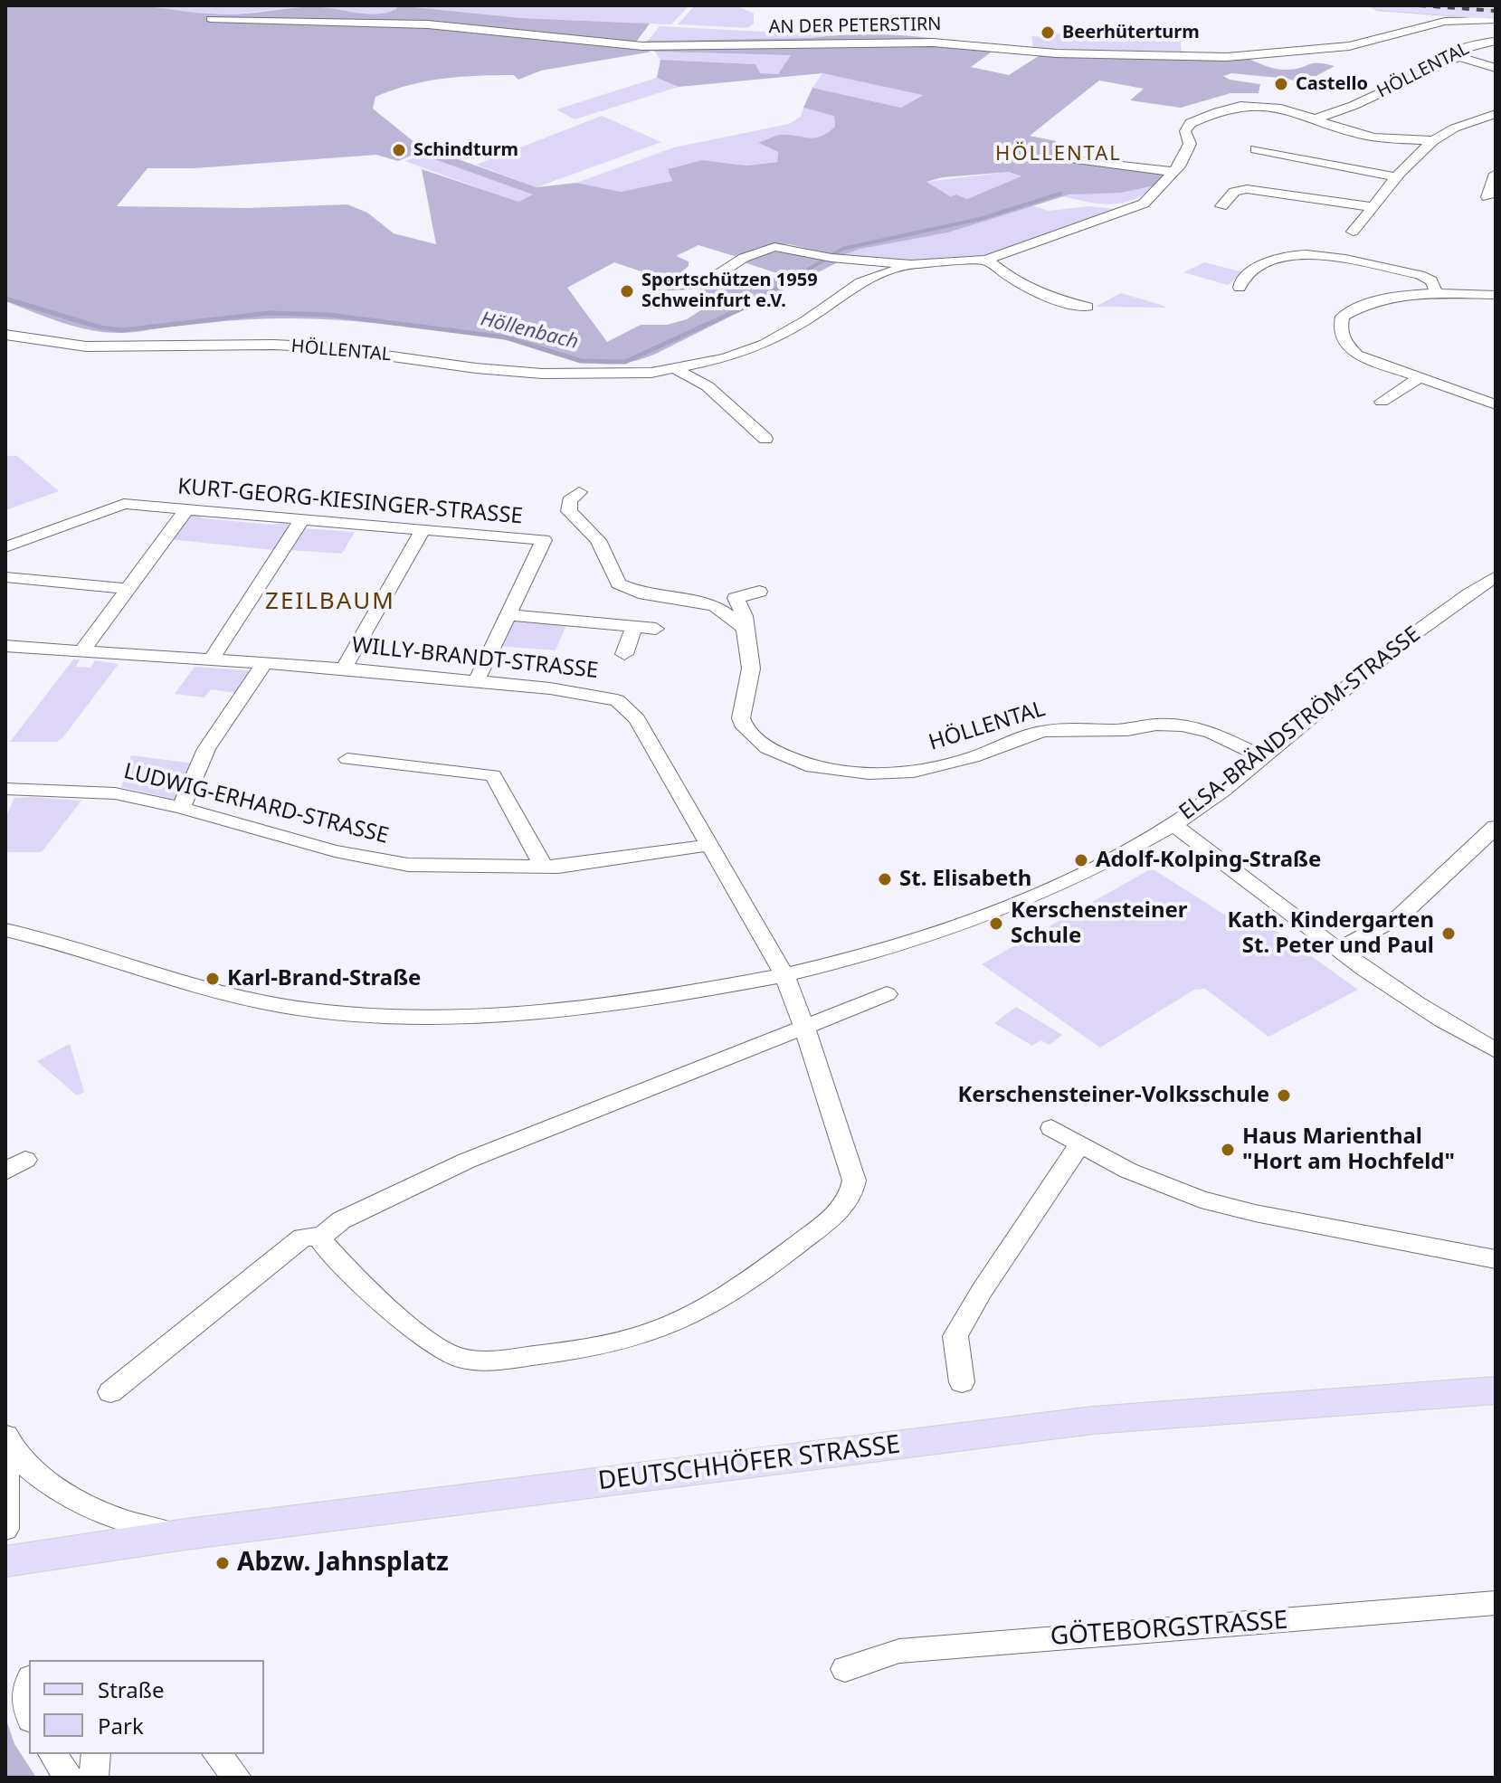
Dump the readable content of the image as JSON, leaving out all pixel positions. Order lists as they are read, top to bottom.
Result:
{
  "streets": {
    "main road": ["DEUTSCHHÖFER STRASSE"],
    "street": [
      "AN DER PETERSTIRN",
      "HÖLLENTAL",
      "KURT-GEORG-KIESINGER-STRASSE",
      "WILLY-BRANDT-STRASSE",
      "ELSA-BRÄNDSTRÖM-STRASSE",
      "LUDWIG-ERHARD-STRASSE",
      "GÖTEBORGSTRASSE"
    ]
  },
  "crossings": [
    ["HÖLLENTAL", "ELSA-BRÄNDSTRÖM-STRASSE"],
    ["KURT-GEORG-KIESINGER-STRASSE", "WILLY-BRANDT-STRASSE"],
    ["WILLY-BRANDT-STRASSE", "ELSA-BRÄNDSTRÖM-STRASSE"],
    ["WILLY-BRANDT-STRASSE", "LUDWIG-ERHARD-STRASSE"]
  ],
  "districts": ["HÖLLENTAL", "ZEILBAUM"],
  "water": ["Höllenbach"],
  "places": [
    "Beerhüterturm",
    "Castello",
    "Schindturm",
    "Sportschützen 1959 Schweinfurt e.V.",
    "Adolf-Kolping-Straße",
    "St. Elisabeth",
    "Kerschensteiner Schule",
    "Kath. Kindergarten St. Peter und Paul",
    "Karl-Brand-Straße",
    "Kerschensteiner-Volksschule",
    "Haus Marienthal \"Hort am Hochfeld\"",
    "Abzw. Jahnsplatz"
  ],
  "legend": ["Straße", "Park"]
}
